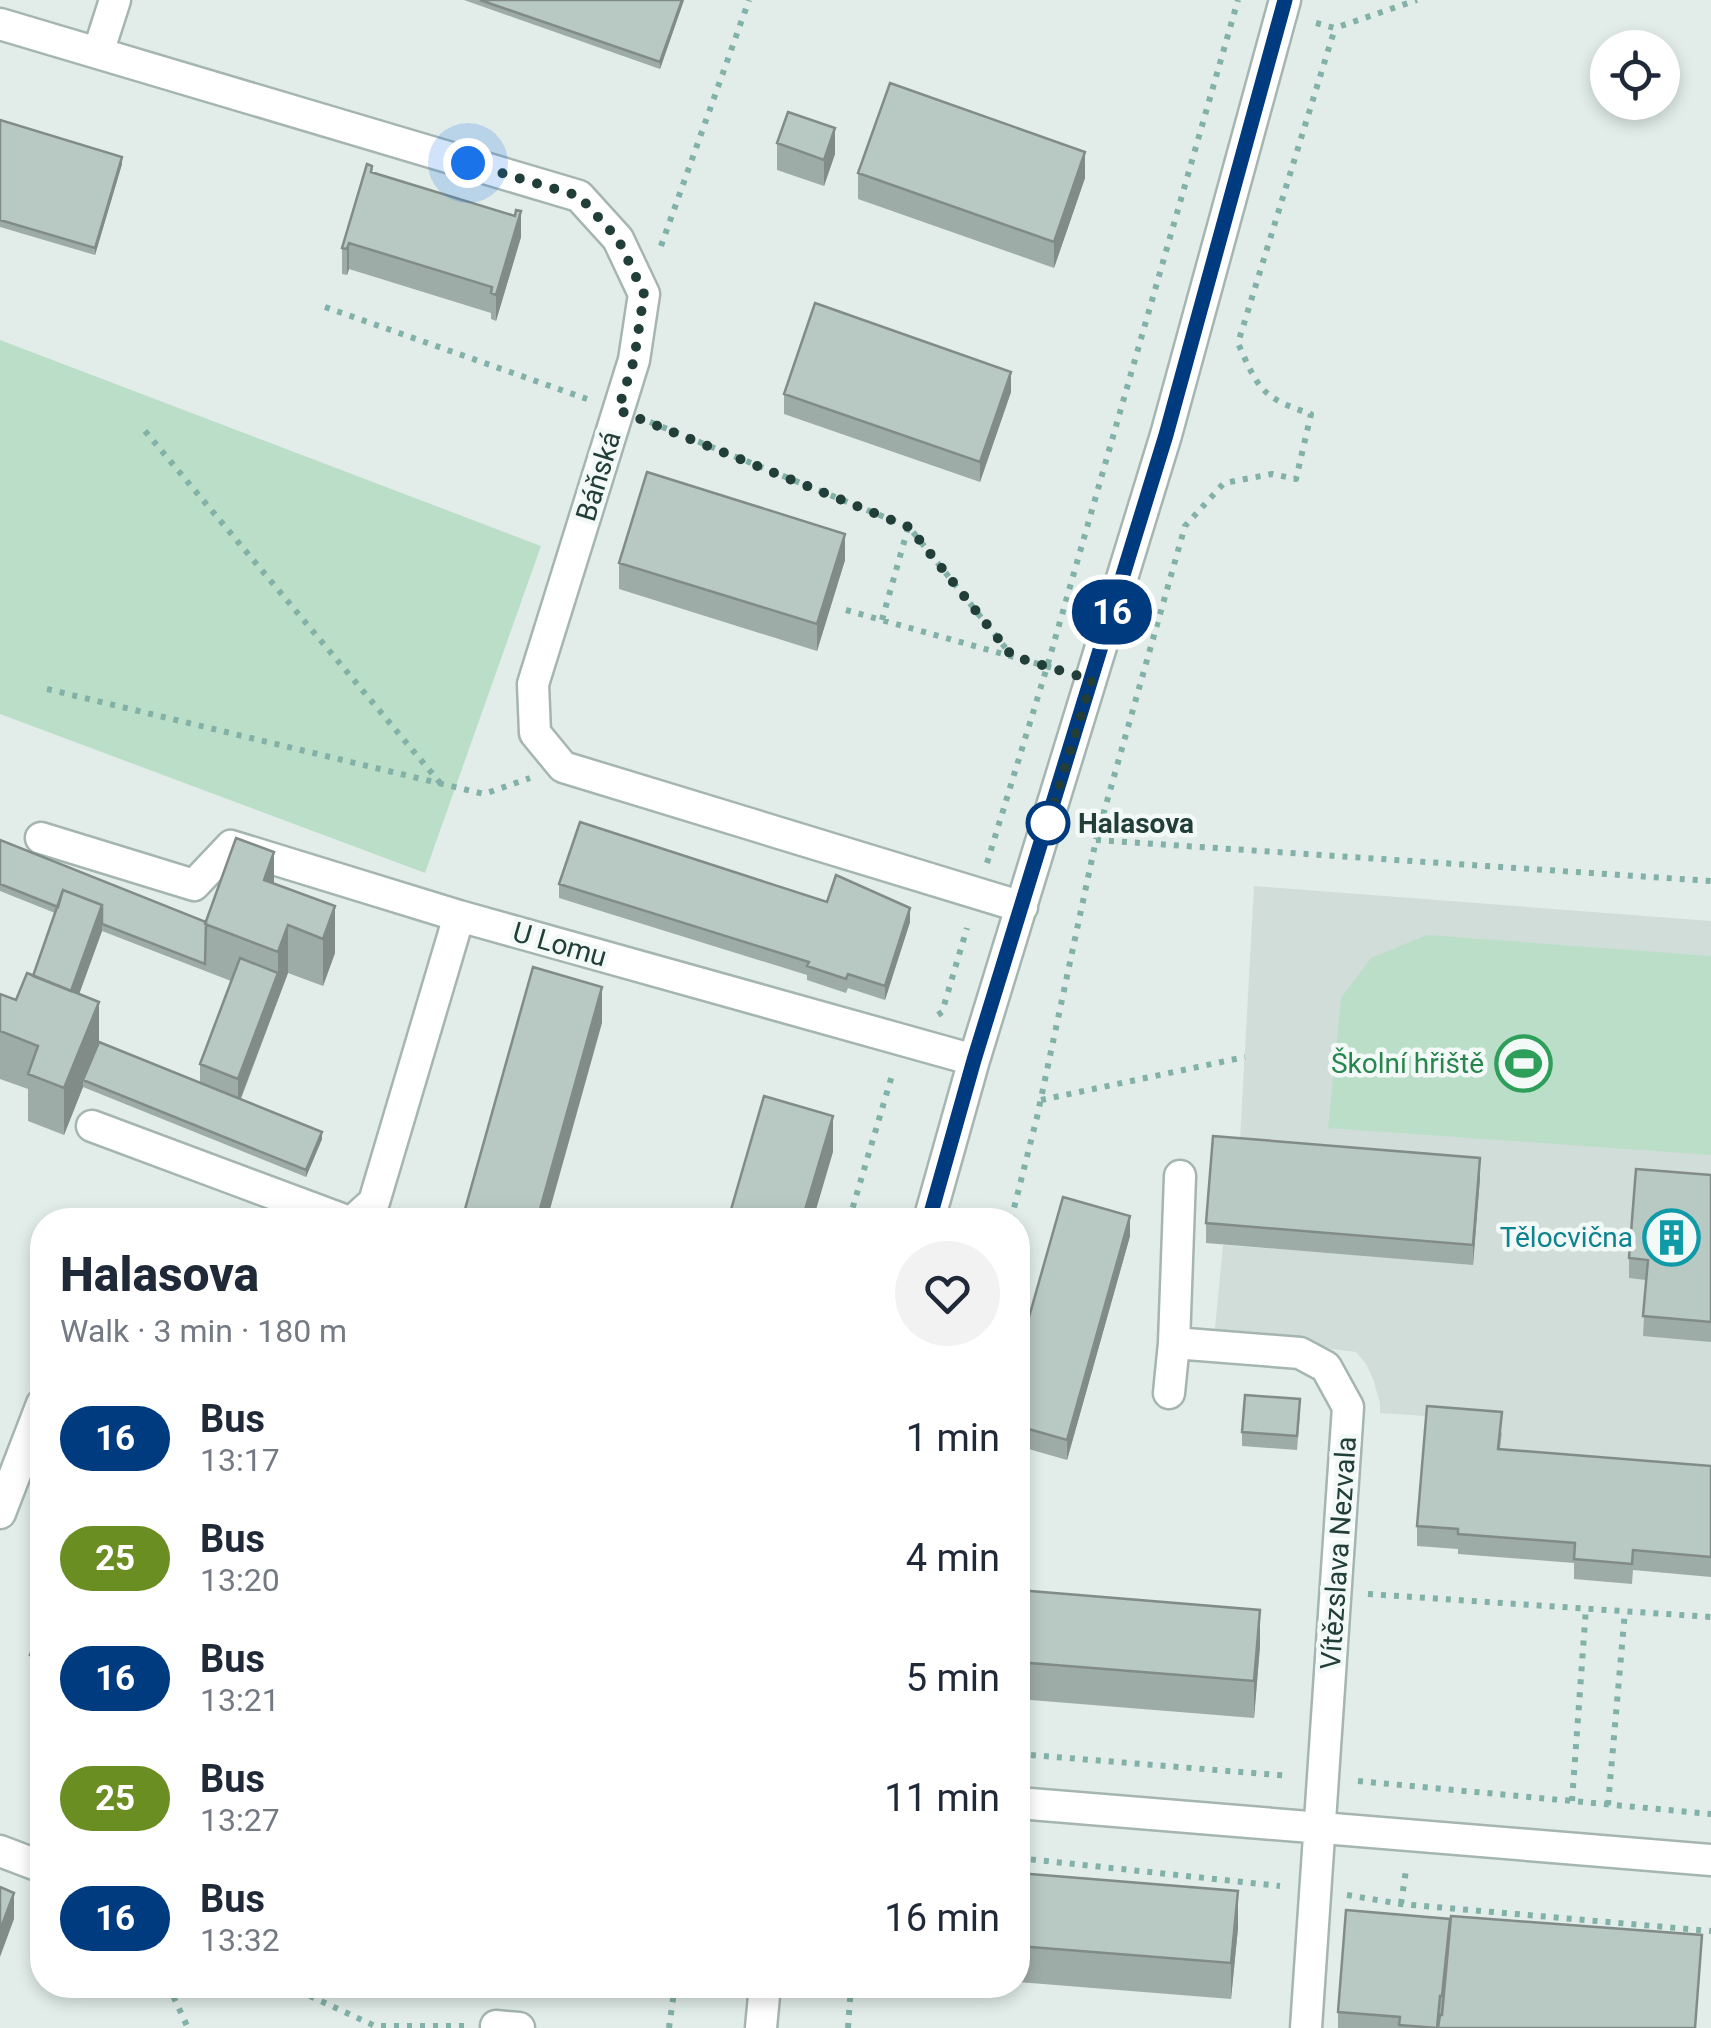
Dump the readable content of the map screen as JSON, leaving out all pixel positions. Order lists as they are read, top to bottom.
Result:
{
  "streets": {
    "street": ["Báňská", "U Lomu", "Vítězslava Nezvala"]
  },
  "places": {
    "other": ["Halasova"],
    "sports": ["Školní hřiště"],
    "building": ["Tělocvična"]
  },
  "lines": ["bus line 16"],
  "page": {
    "on_map": "16",
    "heading": ["Halasova", "Walk · 3 min · 180 m"],
    "list": [
      {
        "mark": "16",
        "name": "Bus",
        "note": "13:17",
        "value": "1 min"
      },
      {
        "mark": "25",
        "name": "Bus",
        "note": "13:20",
        "value": "4 min"
      },
      {
        "mark": "16",
        "name": "Bus",
        "note": "13:21",
        "value": "5 min"
      },
      {
        "mark": "25",
        "name": "Bus",
        "note": "13:27",
        "value": "11 min"
      },
      {
        "mark": "16",
        "name": "Bus",
        "note": "13:32",
        "value": "16 min"
      }
    ]
  }
}
